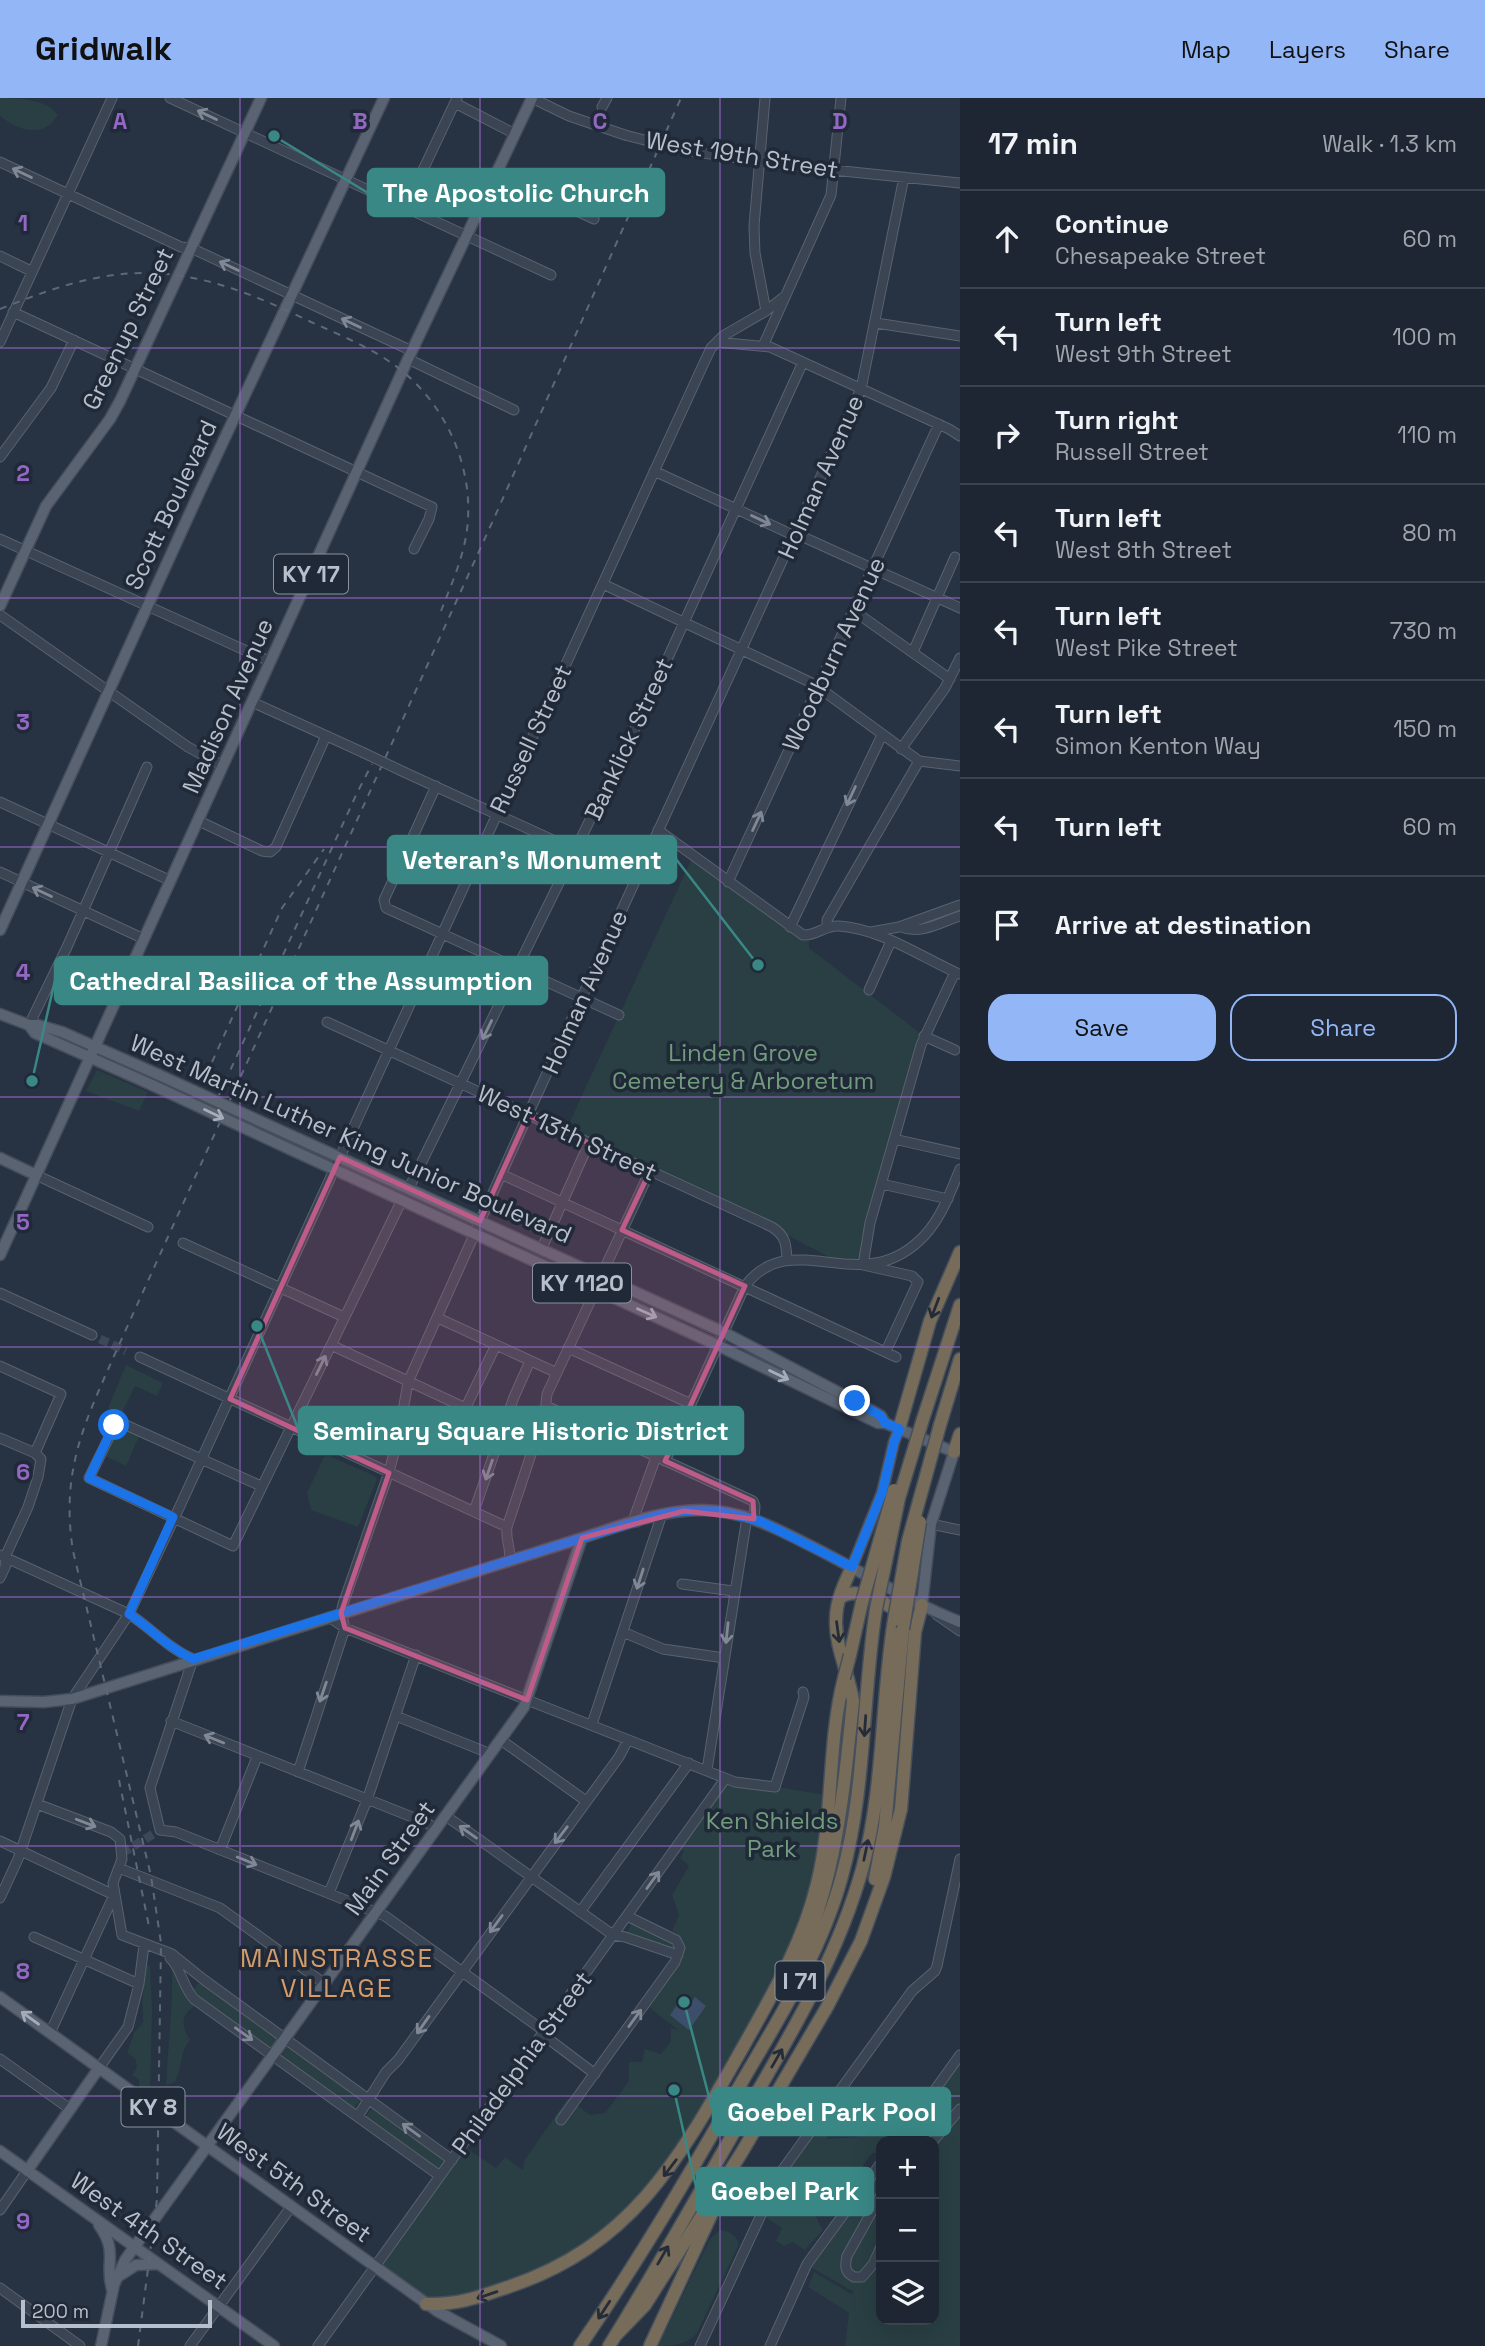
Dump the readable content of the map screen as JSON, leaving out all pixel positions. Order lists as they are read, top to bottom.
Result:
{
  "streets": {
    "highway": ["I 71"],
    "main road": [
      "Greenup Street",
      "Scott Boulevard",
      "KY 17",
      "Madison Avenue",
      "West Martin Luther King Junior Boulevard",
      "KY 1120",
      "Main Street",
      "KY 8",
      "West 5th Street",
      "West 4th Street"
    ],
    "street": [
      "West 19th Street",
      "Holman Avenue",
      "Woodburn Avenue",
      "Russell Street",
      "Banklick Street",
      "West 13th Street",
      "Philadelphia Street"
    ]
  },
  "crossings": [
    ["West 19th Street", "Holman Avenue"],
    ["West 19th Street", "Madison Avenue"],
    ["West 19th Street", "Russell Street"],
    ["Holman Avenue", "West 13th Street"],
    ["Holman Avenue", "West Martin Luther King Junior Boulevard"],
    ["Madison Avenue", "West Martin Luther King Junior Boulevard"],
    ["Madison Avenue", "KY 1120"],
    ["Russell Street", "West 13th Street"],
    ["Russell Street", "West Martin Luther King Junior Boulevard"],
    ["Banklick Street", "West 13th Street"],
    ["Banklick Street", "West Martin Luther King Junior Boulevard"],
    ["West Martin Luther King Junior Boulevard", "KY 1120"],
    ["Main Street", "West 5th Street"],
    ["Main Street", "West 4th Street"],
    ["Philadelphia Street", "West 5th Street"]
  ],
  "districts": ["MAINSTRASSE VILLAGE"],
  "parks": ["Linden Grove Cemetery & Arboretum", "Ken Shields Park"],
  "places": [
    "The Apostolic Church",
    "Veteran’s Monument",
    "Cathedral Basilica of the Assumption",
    "Seminary Square Historic District",
    "Goebel Park Pool",
    "Goebel Park"
  ],
  "scale_bar": "200 m",
  "page": {
    "header": "Gridwalk",
    "nav": ["Map", "Layers", "Share"],
    "heading": ["17 min", "Walk · 1.3 km"],
    "list": [
      ["Continue", "Chesapeake Street", "60 m"],
      ["Turn left", "West 9th Street", "100 m"],
      ["Turn right", "Russell Street", "110 m"],
      ["Turn left", "West 8th Street", "80 m"],
      ["Turn left", "West Pike Street", "730 m"],
      ["Turn left", "Simon Kenton Way", "150 m"],
      ["Turn left", "60 m"],
      "Arrive at destination"
    ],
    "buttons": ["Save", "Share"],
    "map_buttons": ["+", "−"],
    "scale": "200 m"
  },
  "grid": {
    "columns": [
      "A",
      "B",
      "C",
      "D"
    ],
    "rows": [
      "1",
      "2",
      "3",
      "4",
      "5",
      "6",
      "7",
      "8",
      "9"
    ]
  }
}
